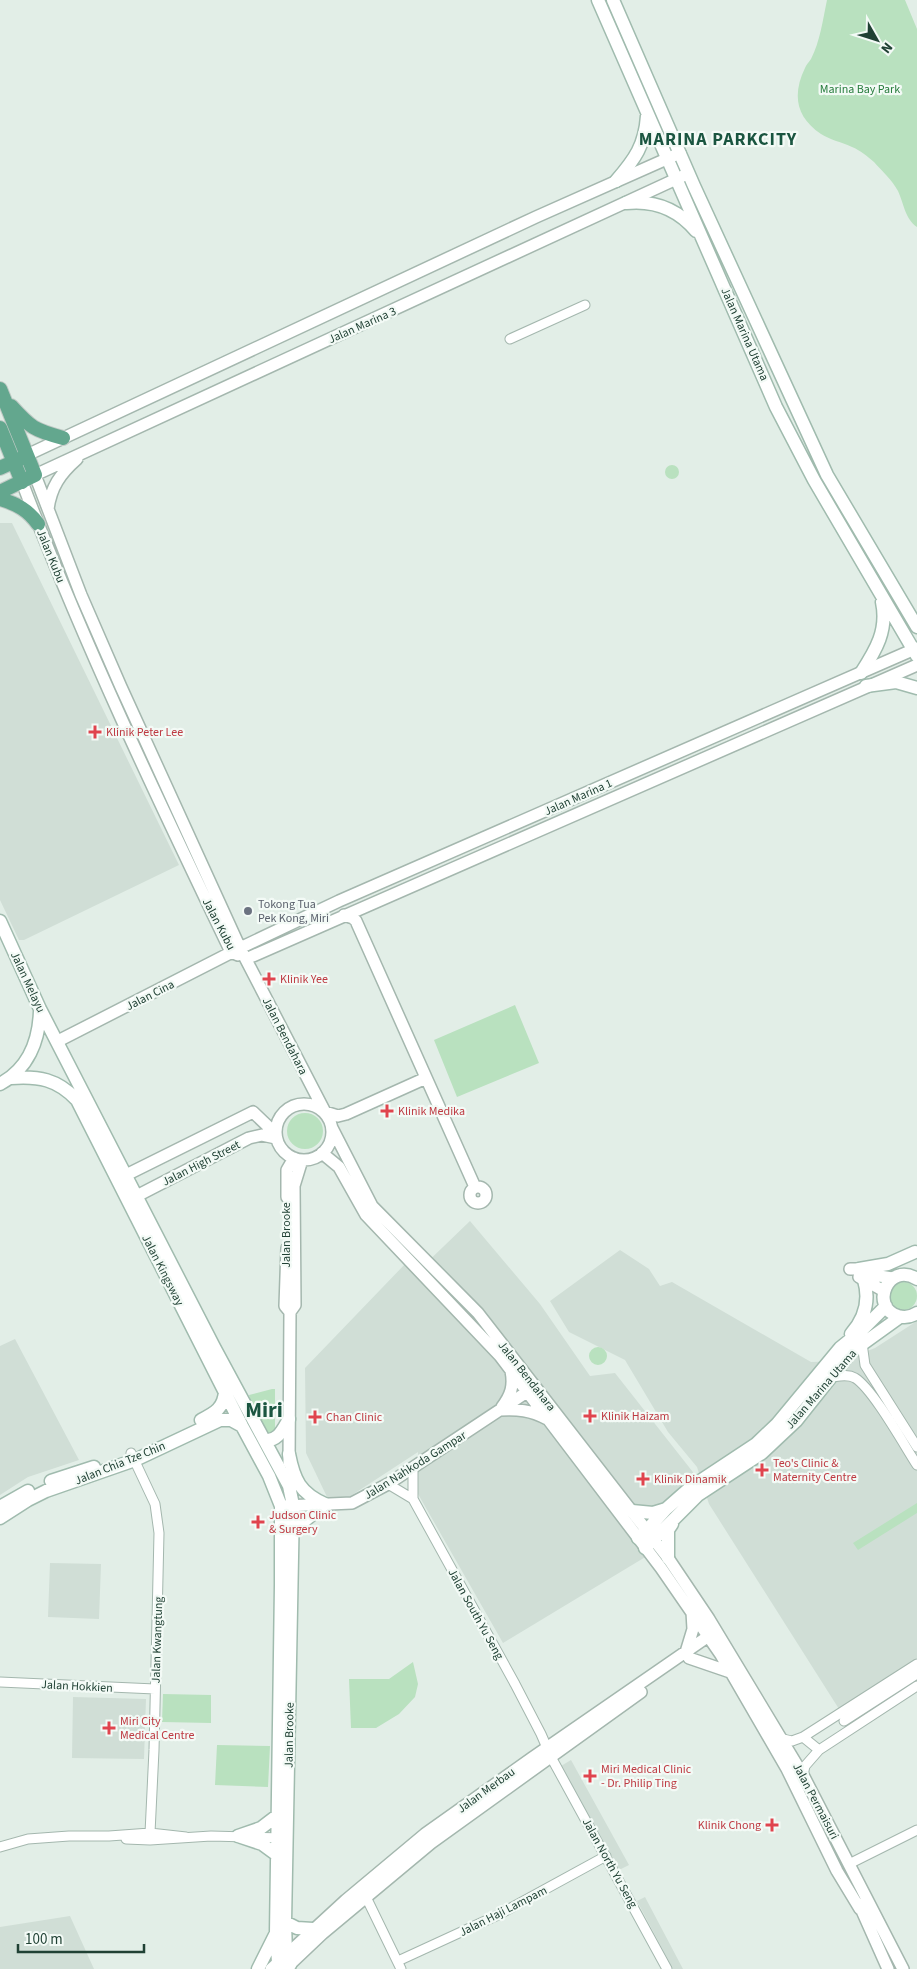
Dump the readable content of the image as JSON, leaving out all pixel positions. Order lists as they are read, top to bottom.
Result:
{
  "streets": {
    "main road": [
      "Jalan Marina Utama",
      "Jalan Kubu",
      "Jalan Melayu",
      "Jalan Brooke",
      "Jalan Kingsway",
      "Jalan Chia Tze Chin"
    ],
    "street": [
      "Jalan Marina 3",
      "Jalan Marina 1",
      "Jalan Cina",
      "Jalan Bendahara",
      "Jalan High Street",
      "Jalan Nahkoda Gampar",
      "Jalan South Yu Seng",
      "Jalan Kwangtung",
      "Jalan Hokkien",
      "Jalan Merbau",
      "Jalan Permaisuri",
      "Jalan North Yu Seng",
      "Jalan Haji Lampam"
    ]
  },
  "crossings": [
    ["Jalan Marina 3", "Jalan Marina Utama"],
    ["Jalan Marina 3", "Jalan Kubu"],
    ["Jalan Marina Utama", "Jalan Marina 1"],
    ["Jalan Kubu", "Jalan Marina 1"],
    ["Jalan Kubu", "Jalan Cina"],
    ["Jalan Kubu", "Jalan Bendahara"],
    ["Jalan Marina 1", "Jalan Cina"],
    ["Jalan Marina 1", "Jalan Bendahara"],
    ["Jalan Melayu", "Jalan Cina"],
    ["Jalan Melayu", "Jalan Kingsway"],
    ["Jalan Cina", "Jalan Kingsway"],
    ["Jalan Bendahara", "Jalan High Street"],
    ["Jalan Bendahara", "Jalan Brooke"],
    ["Jalan Bendahara", "Jalan Nahkoda Gampar"],
    ["Jalan Bendahara", "Jalan Merbau"],
    ["Jalan Bendahara", "Jalan Permaisuri"],
    ["Jalan High Street", "Jalan Brooke"],
    ["Jalan High Street", "Jalan Kingsway"],
    ["Jalan Brooke", "Jalan Kingsway"],
    ["Jalan Brooke", "Jalan Nahkoda Gampar"],
    ["Jalan Brooke", "Jalan Merbau"],
    ["Jalan Kingsway", "Jalan Chia Tze Chin"],
    ["Jalan Kingsway", "Jalan Nahkoda Gampar"],
    ["Jalan Chia Tze Chin", "Jalan Kwangtung"],
    ["Jalan Nahkoda Gampar", "Jalan South Yu Seng"],
    ["Jalan South Yu Seng", "Jalan Merbau"],
    ["Jalan South Yu Seng", "Jalan North Yu Seng"],
    ["Jalan Kwangtung", "Jalan Hokkien"],
    ["Jalan Merbau", "Jalan Permaisuri"],
    ["Jalan Merbau", "Jalan North Yu Seng"],
    ["Jalan North Yu Seng", "Jalan Haji Lampam"]
  ],
  "districts": ["MARINA PARKCITY", "Miri"],
  "parks": ["Marina Bay Park"],
  "places": {
    "health": [
      "Klinik Peter Lee",
      "Klinik Yee",
      "Klinik Medika",
      "Klinik Haizam",
      "Chan Clinic",
      "Teo's Clinic & Maternity Centre",
      "Klinik Dinamik",
      "Judson Clinic & Surgery",
      "Miri City Medical Centre",
      "Miri Medical Clinic - Dr. Philip Ting",
      "Klinik Chong"
    ],
    "other": ["Tokong Tua Pek Kong, Miri"]
  },
  "scale_bar": "100 m",
  "north": "bottom right"
}
